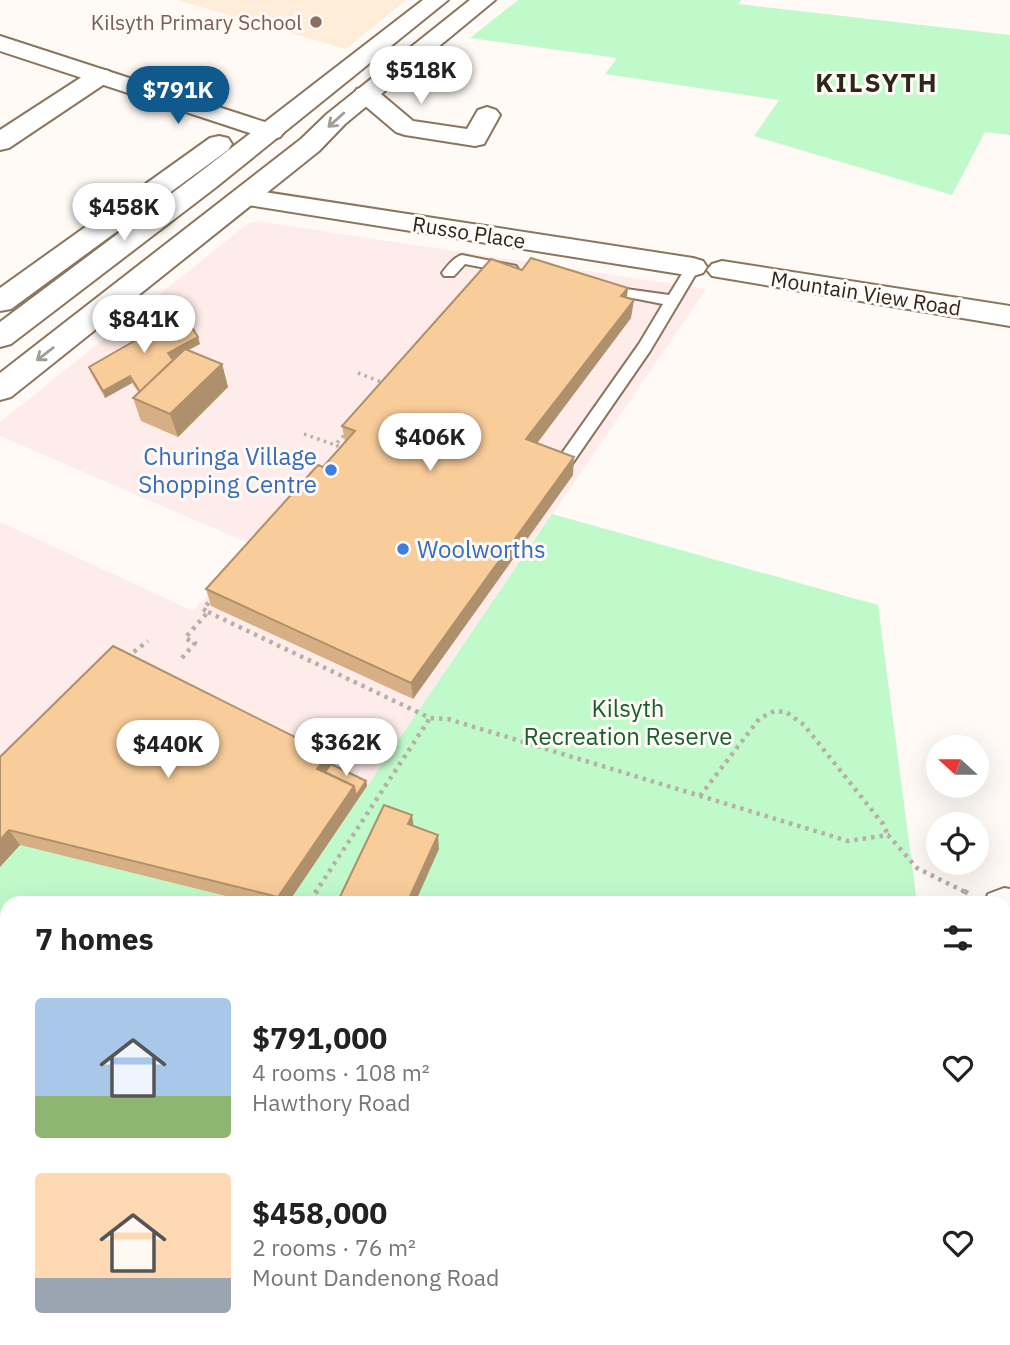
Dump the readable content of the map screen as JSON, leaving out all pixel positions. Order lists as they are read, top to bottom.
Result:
{
  "streets": {
    "main road": ["Russo Place", "Mountain View Road"]
  },
  "crossings": [
    ["Russo Place", "Mountain View Road"]
  ],
  "districts": ["KILSYTH"],
  "parks": ["Kilsyth Recreation Reserve"],
  "places": ["Kilsyth Primary School", "Churinga Village Shopping Centre", "Woolworths"],
  "north": "left",
  "page": {
    "price": [
      "$518K",
      "$791K",
      "$458K",
      "$841K",
      "$406K",
      "$362K",
      "$440K"
    ],
    "heading": "7 homes",
    "list": [
      {
        "name": "$791,000",
        "note": "4 rooms · 108 m² · Hawthory Road"
      },
      {
        "name": "$458,000",
        "note": "2 rooms · 76 m² · Mount Dandenong Road"
      }
    ]
  }
}
